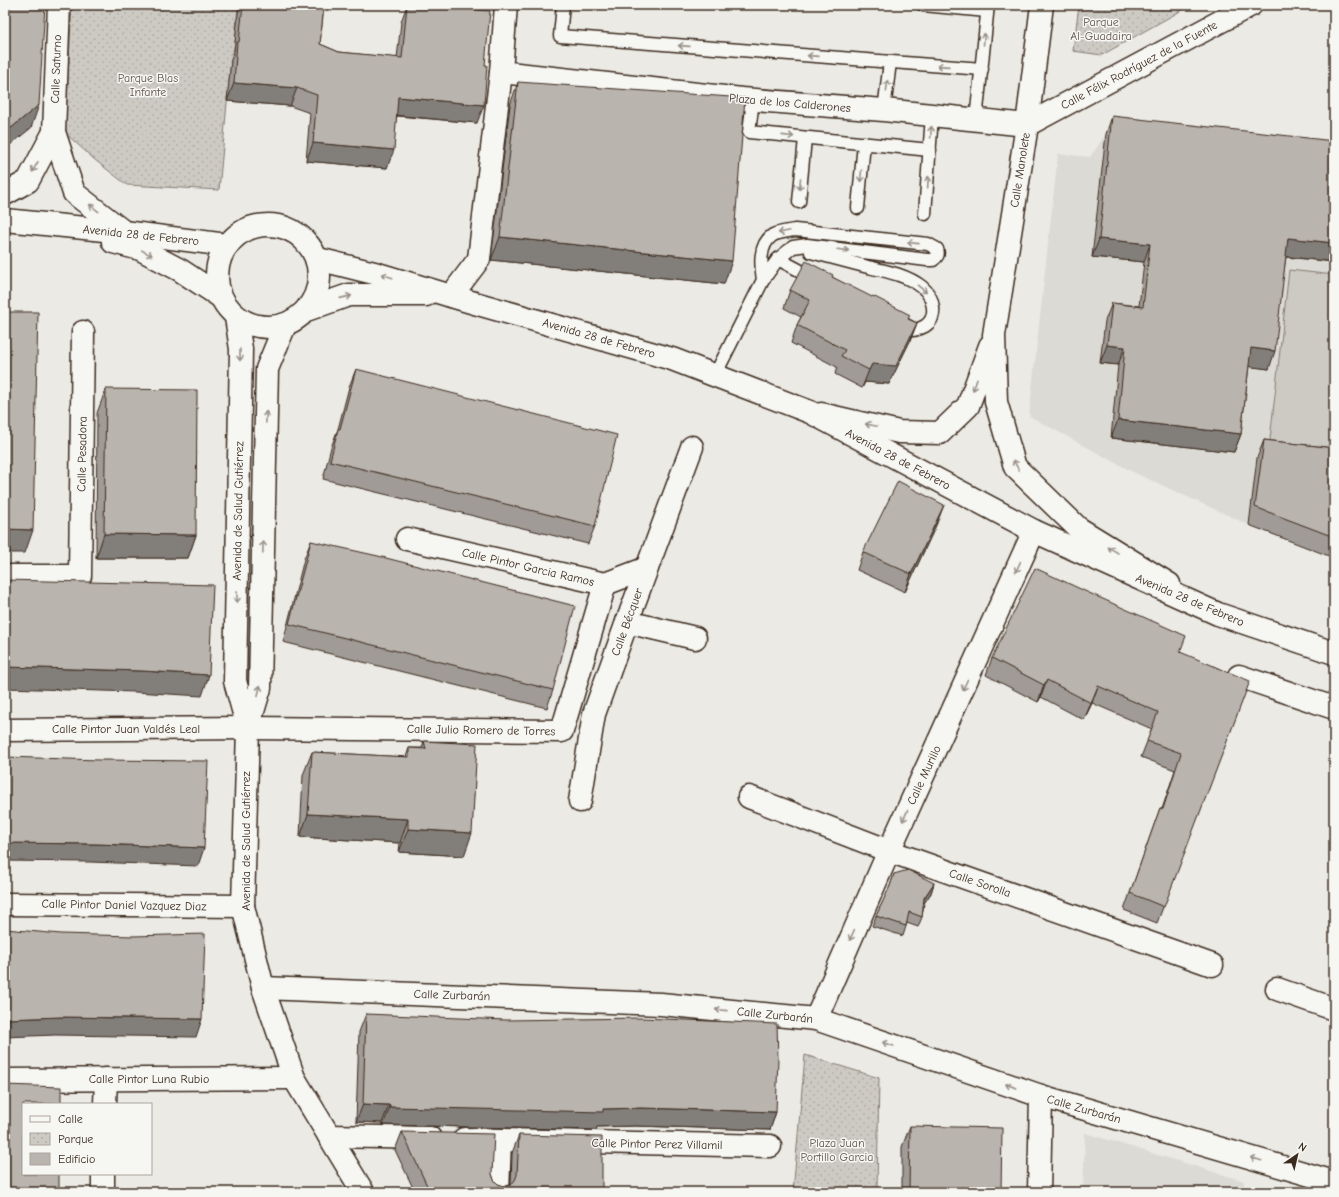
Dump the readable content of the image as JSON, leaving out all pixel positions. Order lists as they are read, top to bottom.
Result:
{
  "streets": {
    "street": [
      "Calle Félix Rodríguez de la Fuente",
      "Calle Saturno",
      "Plaza de los Calderones",
      "Calle Manolete",
      "Avenida 28 de Febrero",
      "Calle Pesadora",
      "Avenida de Salud Gutiérrez",
      "Calle Pintor Garcia Ramos",
      "Calle Bécquer",
      "Calle Pintor Juan Valdés Leal",
      "Calle Julio Romero de Torres",
      "Calle Murillo",
      "Calle Sorolla",
      "Calle Pintor Daniel Vazquez Diaz",
      "Calle Zurbarán",
      "Calle Pintor Luna Rubio",
      "Calle Pintor Perez Villamil"
    ]
  },
  "crossings": [
    ["Calle Félix Rodríguez de la Fuente", "Plaza de los Calderones"],
    ["Calle Félix Rodríguez de la Fuente", "Calle Manolete"],
    ["Plaza de los Calderones", "Calle Manolete"],
    ["Avenida 28 de Febrero", "Avenida de Salud Gutiérrez"],
    ["Avenida 28 de Febrero", "Calle Murillo"],
    ["Avenida de Salud Gutiérrez", "Calle Pintor Juan Valdés Leal"],
    ["Avenida de Salud Gutiérrez", "Calle Julio Romero de Torres"],
    ["Avenida de Salud Gutiérrez", "Calle Pintor Daniel Vazquez Diaz"],
    ["Avenida de Salud Gutiérrez", "Calle Zurbarán"],
    ["Avenida de Salud Gutiérrez", "Calle Pintor Luna Rubio"],
    ["Avenida de Salud Gutiérrez", "Calle Pintor Perez Villamil"],
    ["Calle Pintor Garcia Ramos", "Calle Bécquer"],
    ["Calle Pintor Garcia Ramos", "Calle Julio Romero de Torres"],
    ["Calle Pintor Juan Valdés Leal", "Calle Julio Romero de Torres"],
    ["Calle Murillo", "Calle Sorolla"],
    ["Calle Murillo", "Calle Zurbarán"]
  ],
  "one_way": ["Calle Murillo", "Calle Zurbarán"],
  "parks": ["Parque Al-Guadaira", "Parque Blas Infante", "Plaza Juan Portillo Garcia"],
  "legend": ["Calle", "Parque", "Edificio"],
  "north": "top right"
}
